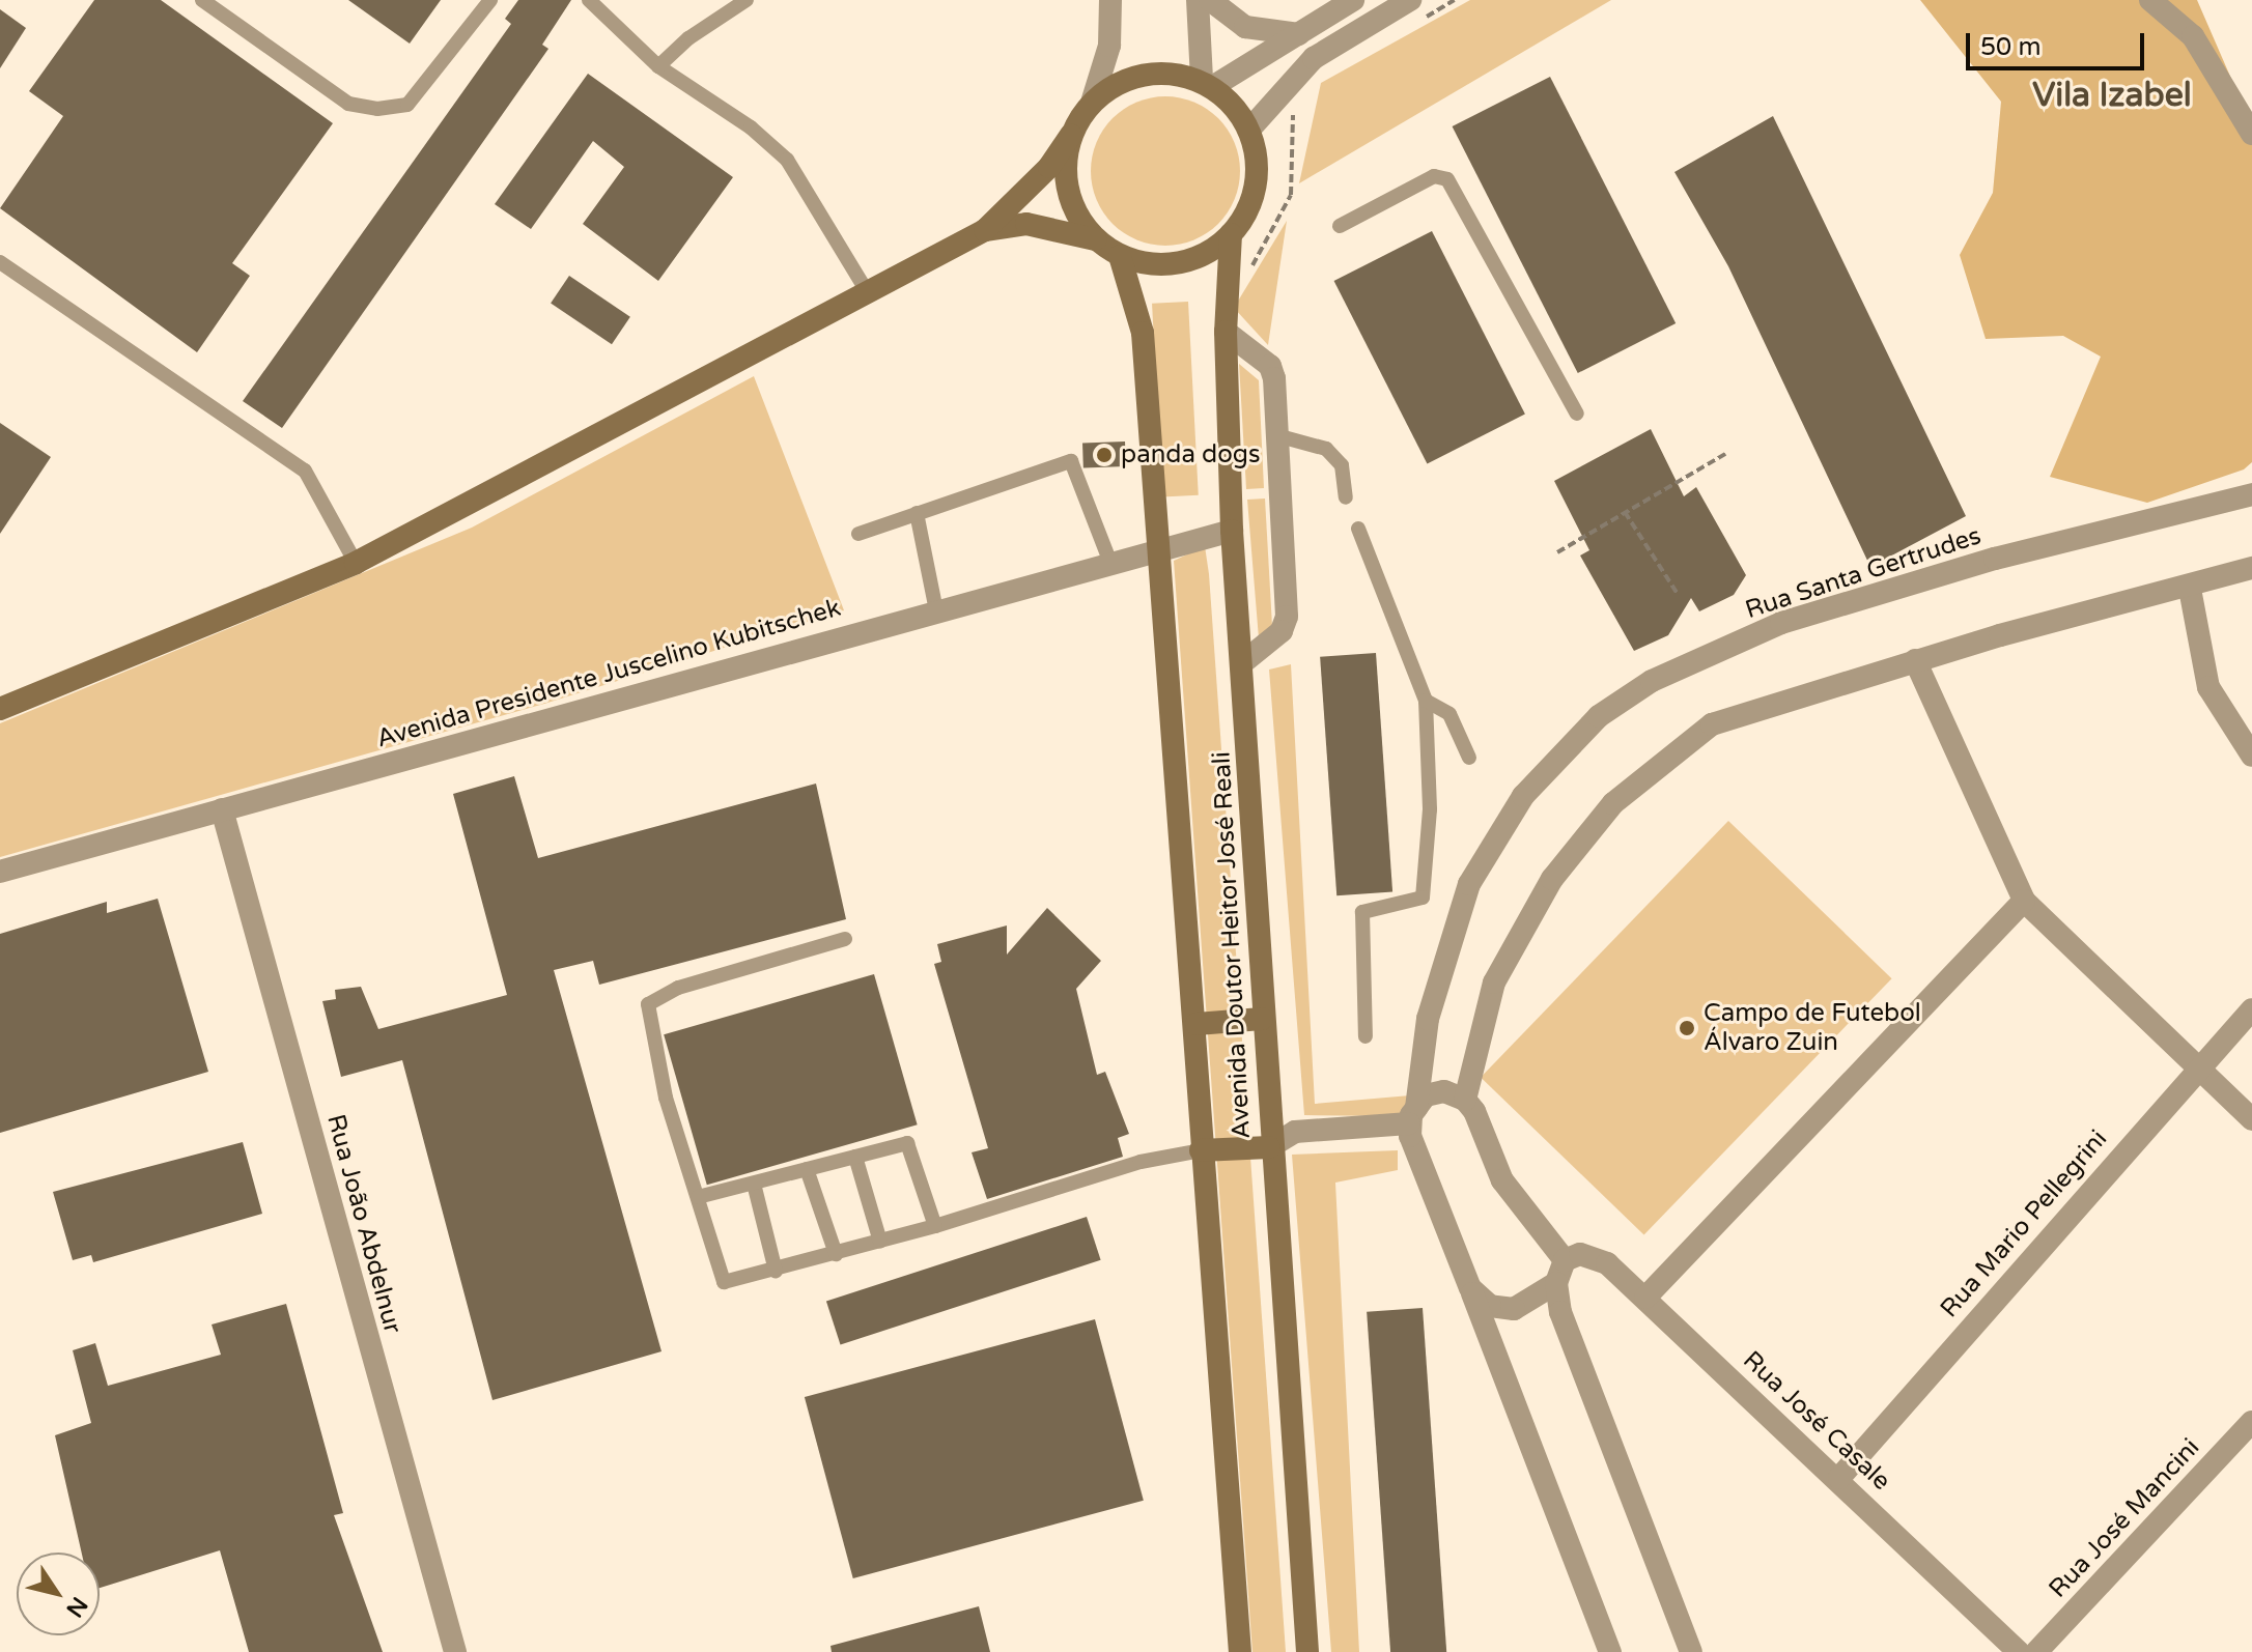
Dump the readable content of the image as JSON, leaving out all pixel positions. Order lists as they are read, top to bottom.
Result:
{
  "streets": {
    "main road": ["Avenida Doutor Heitor José Reali"],
    "street": [
      "Rua Santa Gertrudes",
      "Avenida Presidente Juscelino Kubitschek",
      "Rua João Abdelnur",
      "Rua Mario Pellegrini",
      "Rua José Casale",
      "Rua José Mancini"
    ]
  },
  "crossings": [
    ["Avenida Presidente Juscelino Kubitschek", "Avenida Doutor Heitor José Reali"],
    ["Avenida Presidente Juscelino Kubitschek", "Rua João Abdelnur"],
    ["Rua Mario Pellegrini", "Rua José Casale"]
  ],
  "districts": ["Vila Izabel"],
  "places": ["panda dogs", "Campo de Futebol Álvaro Zuin"],
  "scale_bar": "50 m",
  "north": "bottom right"
}
